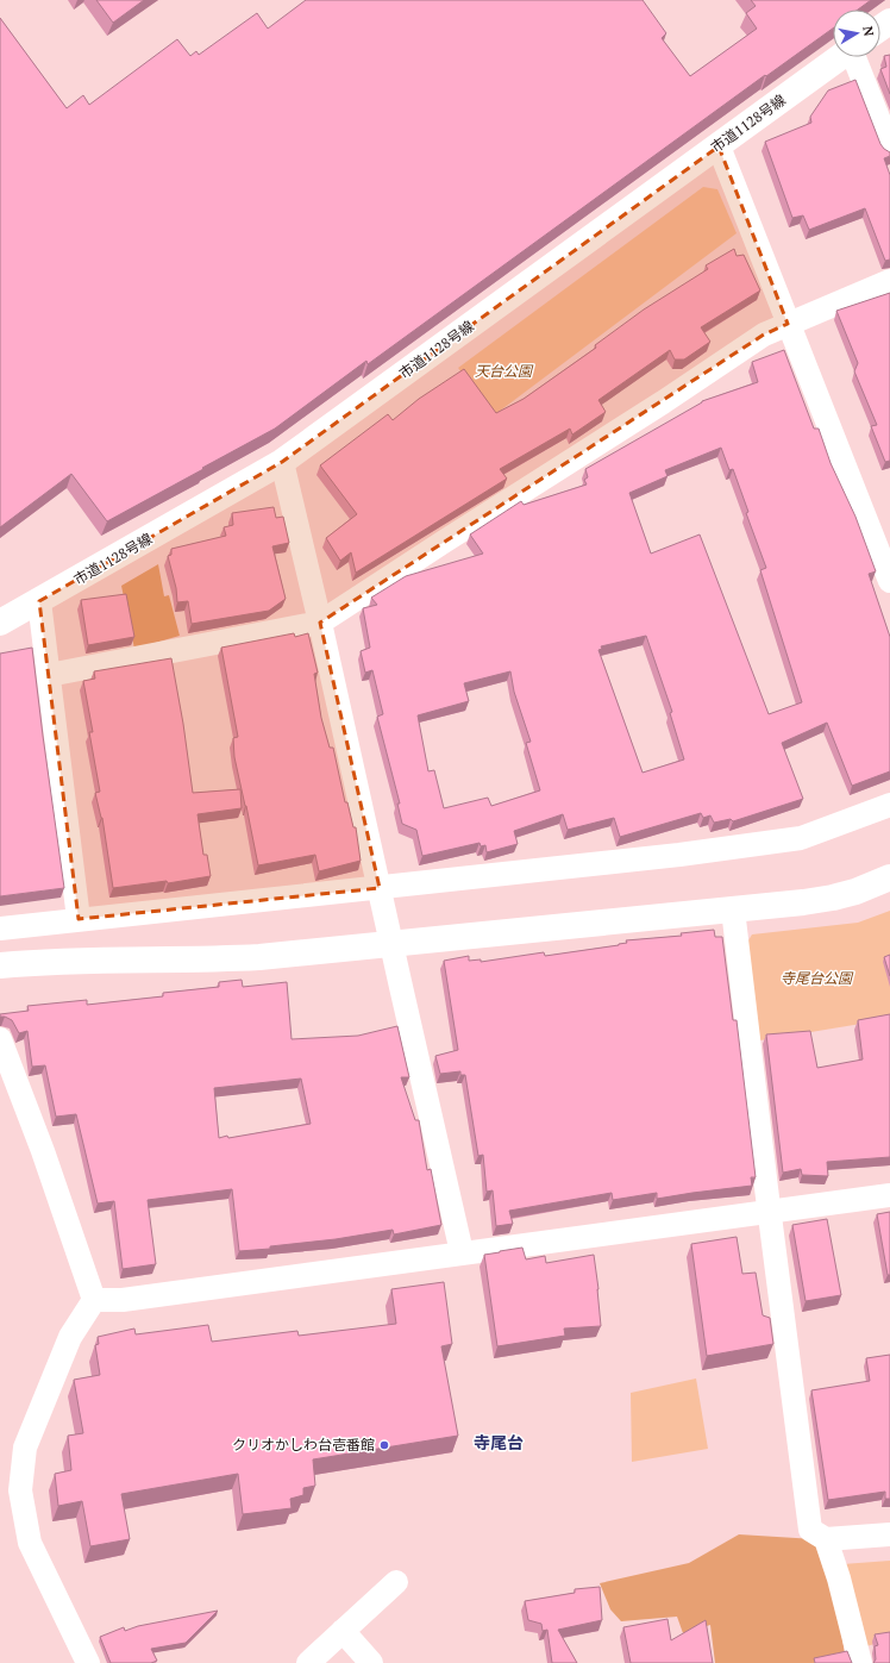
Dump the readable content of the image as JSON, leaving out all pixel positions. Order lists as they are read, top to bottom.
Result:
{
  "streets": {
    "street": ["市道1128号線"]
  },
  "districts": ["寺尾台"],
  "parks": ["天台公園", "寺尾台公園"],
  "places": ["クリオかしわ台壱番館"],
  "north": "right"
}
